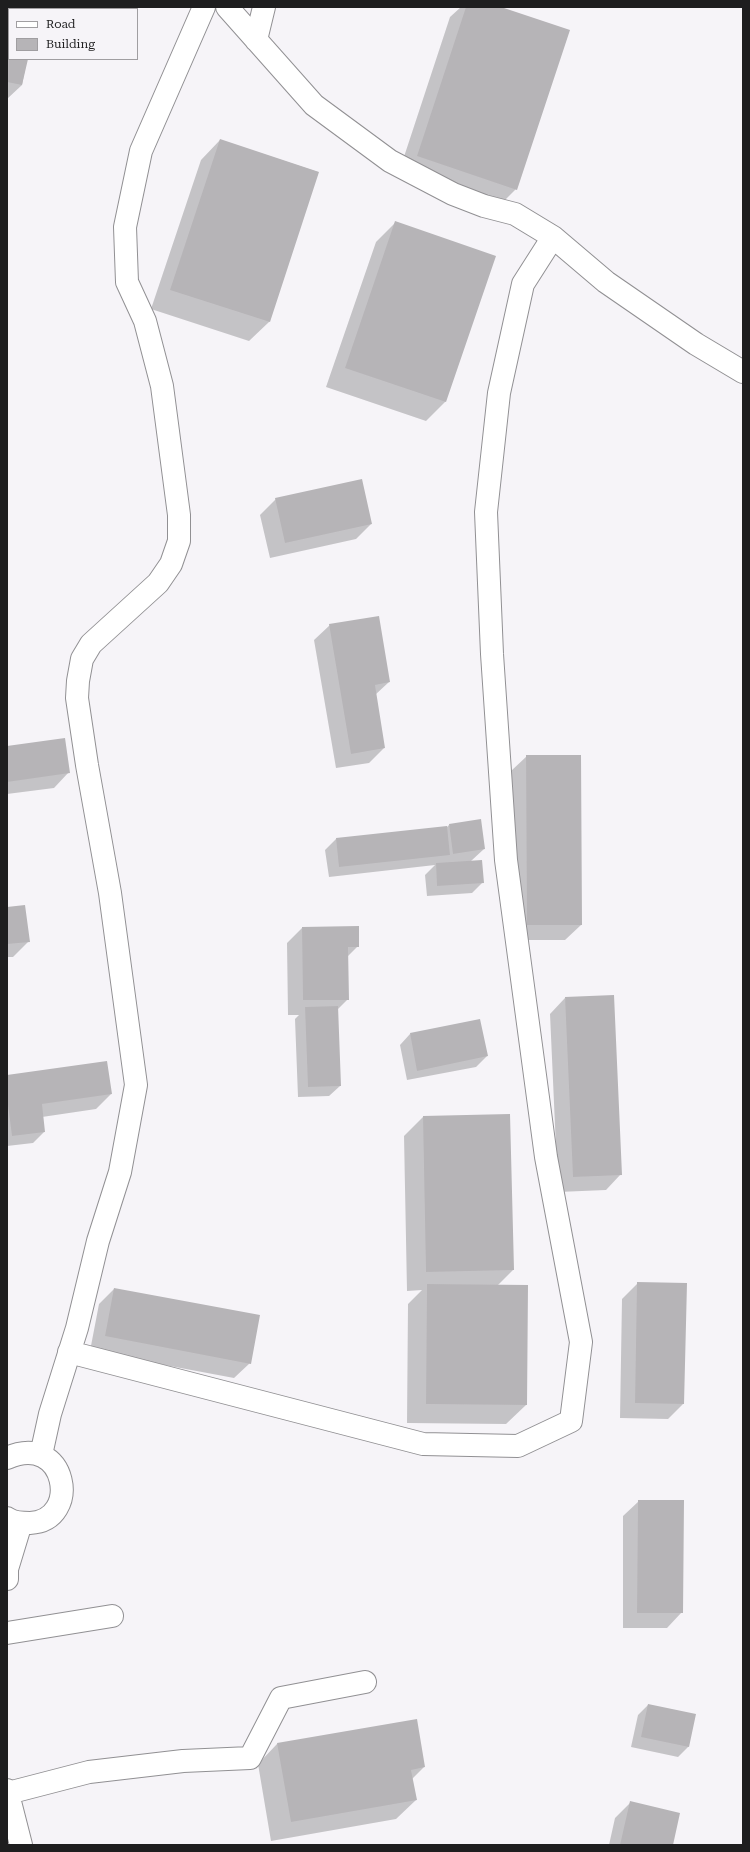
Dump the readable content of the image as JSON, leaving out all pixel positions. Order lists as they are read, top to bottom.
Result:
{
  "legend": ["Road", "Building"]
}
